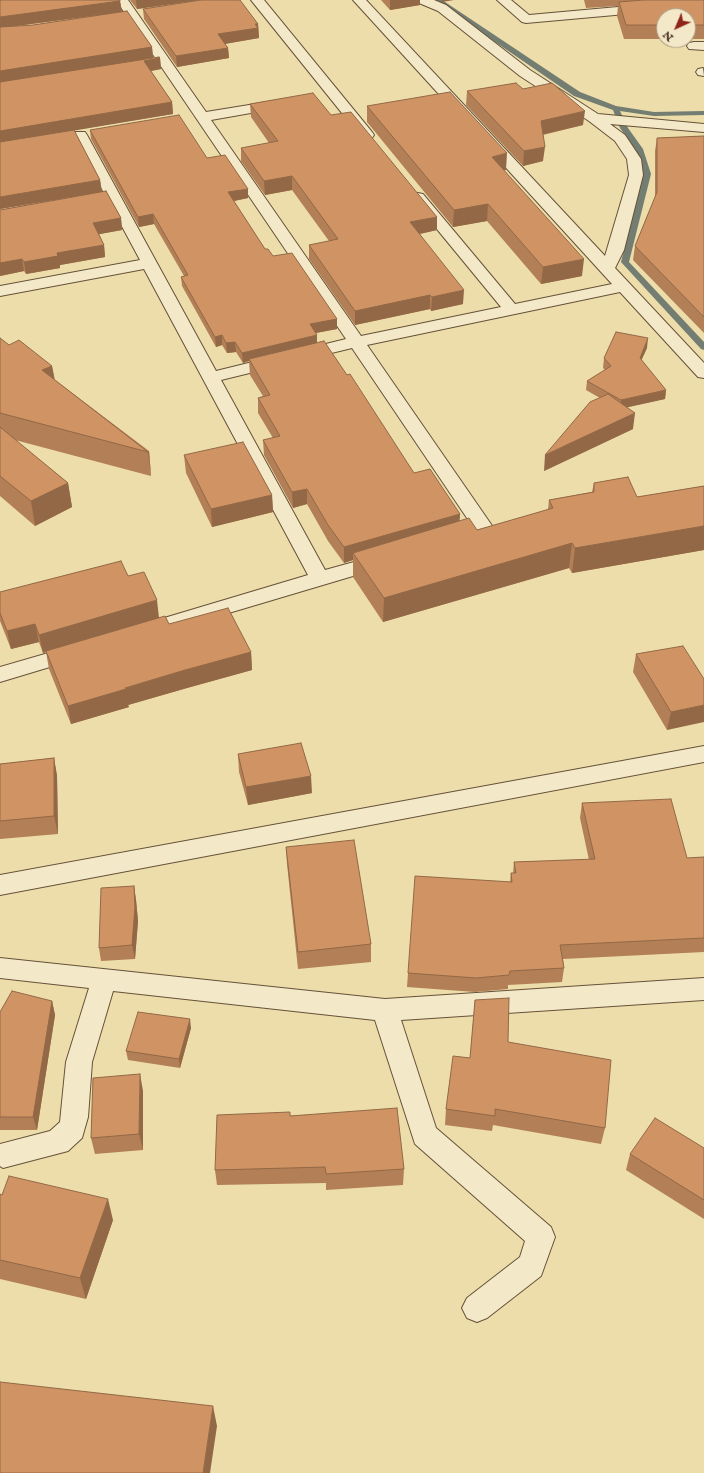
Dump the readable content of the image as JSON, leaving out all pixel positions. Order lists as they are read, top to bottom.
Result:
{
  "north": "bottom left"
}
